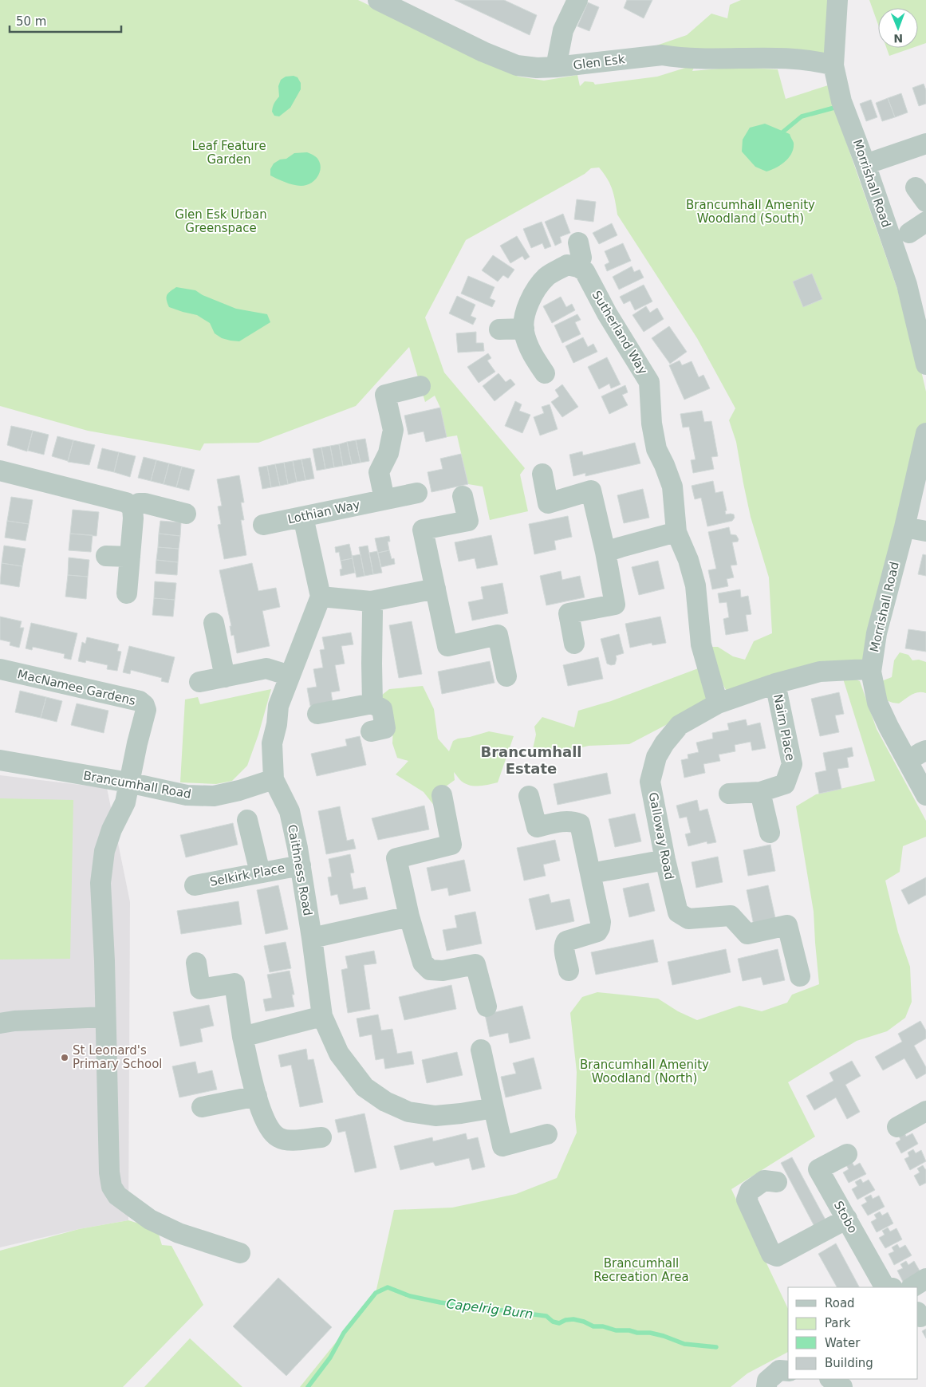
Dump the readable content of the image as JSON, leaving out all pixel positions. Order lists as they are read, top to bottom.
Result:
{
  "streets": {
    "street": [
      "Glen Esk",
      "Morrishall Road",
      "Sutherland Way",
      "Lothian Way",
      "MacNamee Gardens",
      "Nairn Place",
      "Brancumhall Road",
      "Galloway Road",
      "Caithness Road",
      "Selkirk Place",
      "Stobo"
    ]
  },
  "crossings": [
    ["Glen Esk", "Morrishall Road"],
    ["Morrishall Road", "Galloway Road"],
    ["Sutherland Way", "Galloway Road"],
    ["MacNamee Gardens", "Brancumhall Road"],
    ["Nairn Place", "Galloway Road"],
    ["Brancumhall Road", "Caithness Road"],
    ["Caithness Road", "Selkirk Place"]
  ],
  "districts": ["Brancumhall Estate"],
  "water": ["Capelrig Burn"],
  "parks": [
    "Leaf Feature Garden",
    "Brancumhall Amenity Woodland (South)",
    "Glen Esk Urban Greenspace",
    "Brancumhall Amenity Woodland (North)",
    "Brancumhall Recreation Area"
  ],
  "places": ["St Leonard's Primary School"],
  "legend": [
    "Road",
    "Park",
    "Water",
    "Building"
  ],
  "scale_bar": "50 m",
  "north": "bottom"
}
